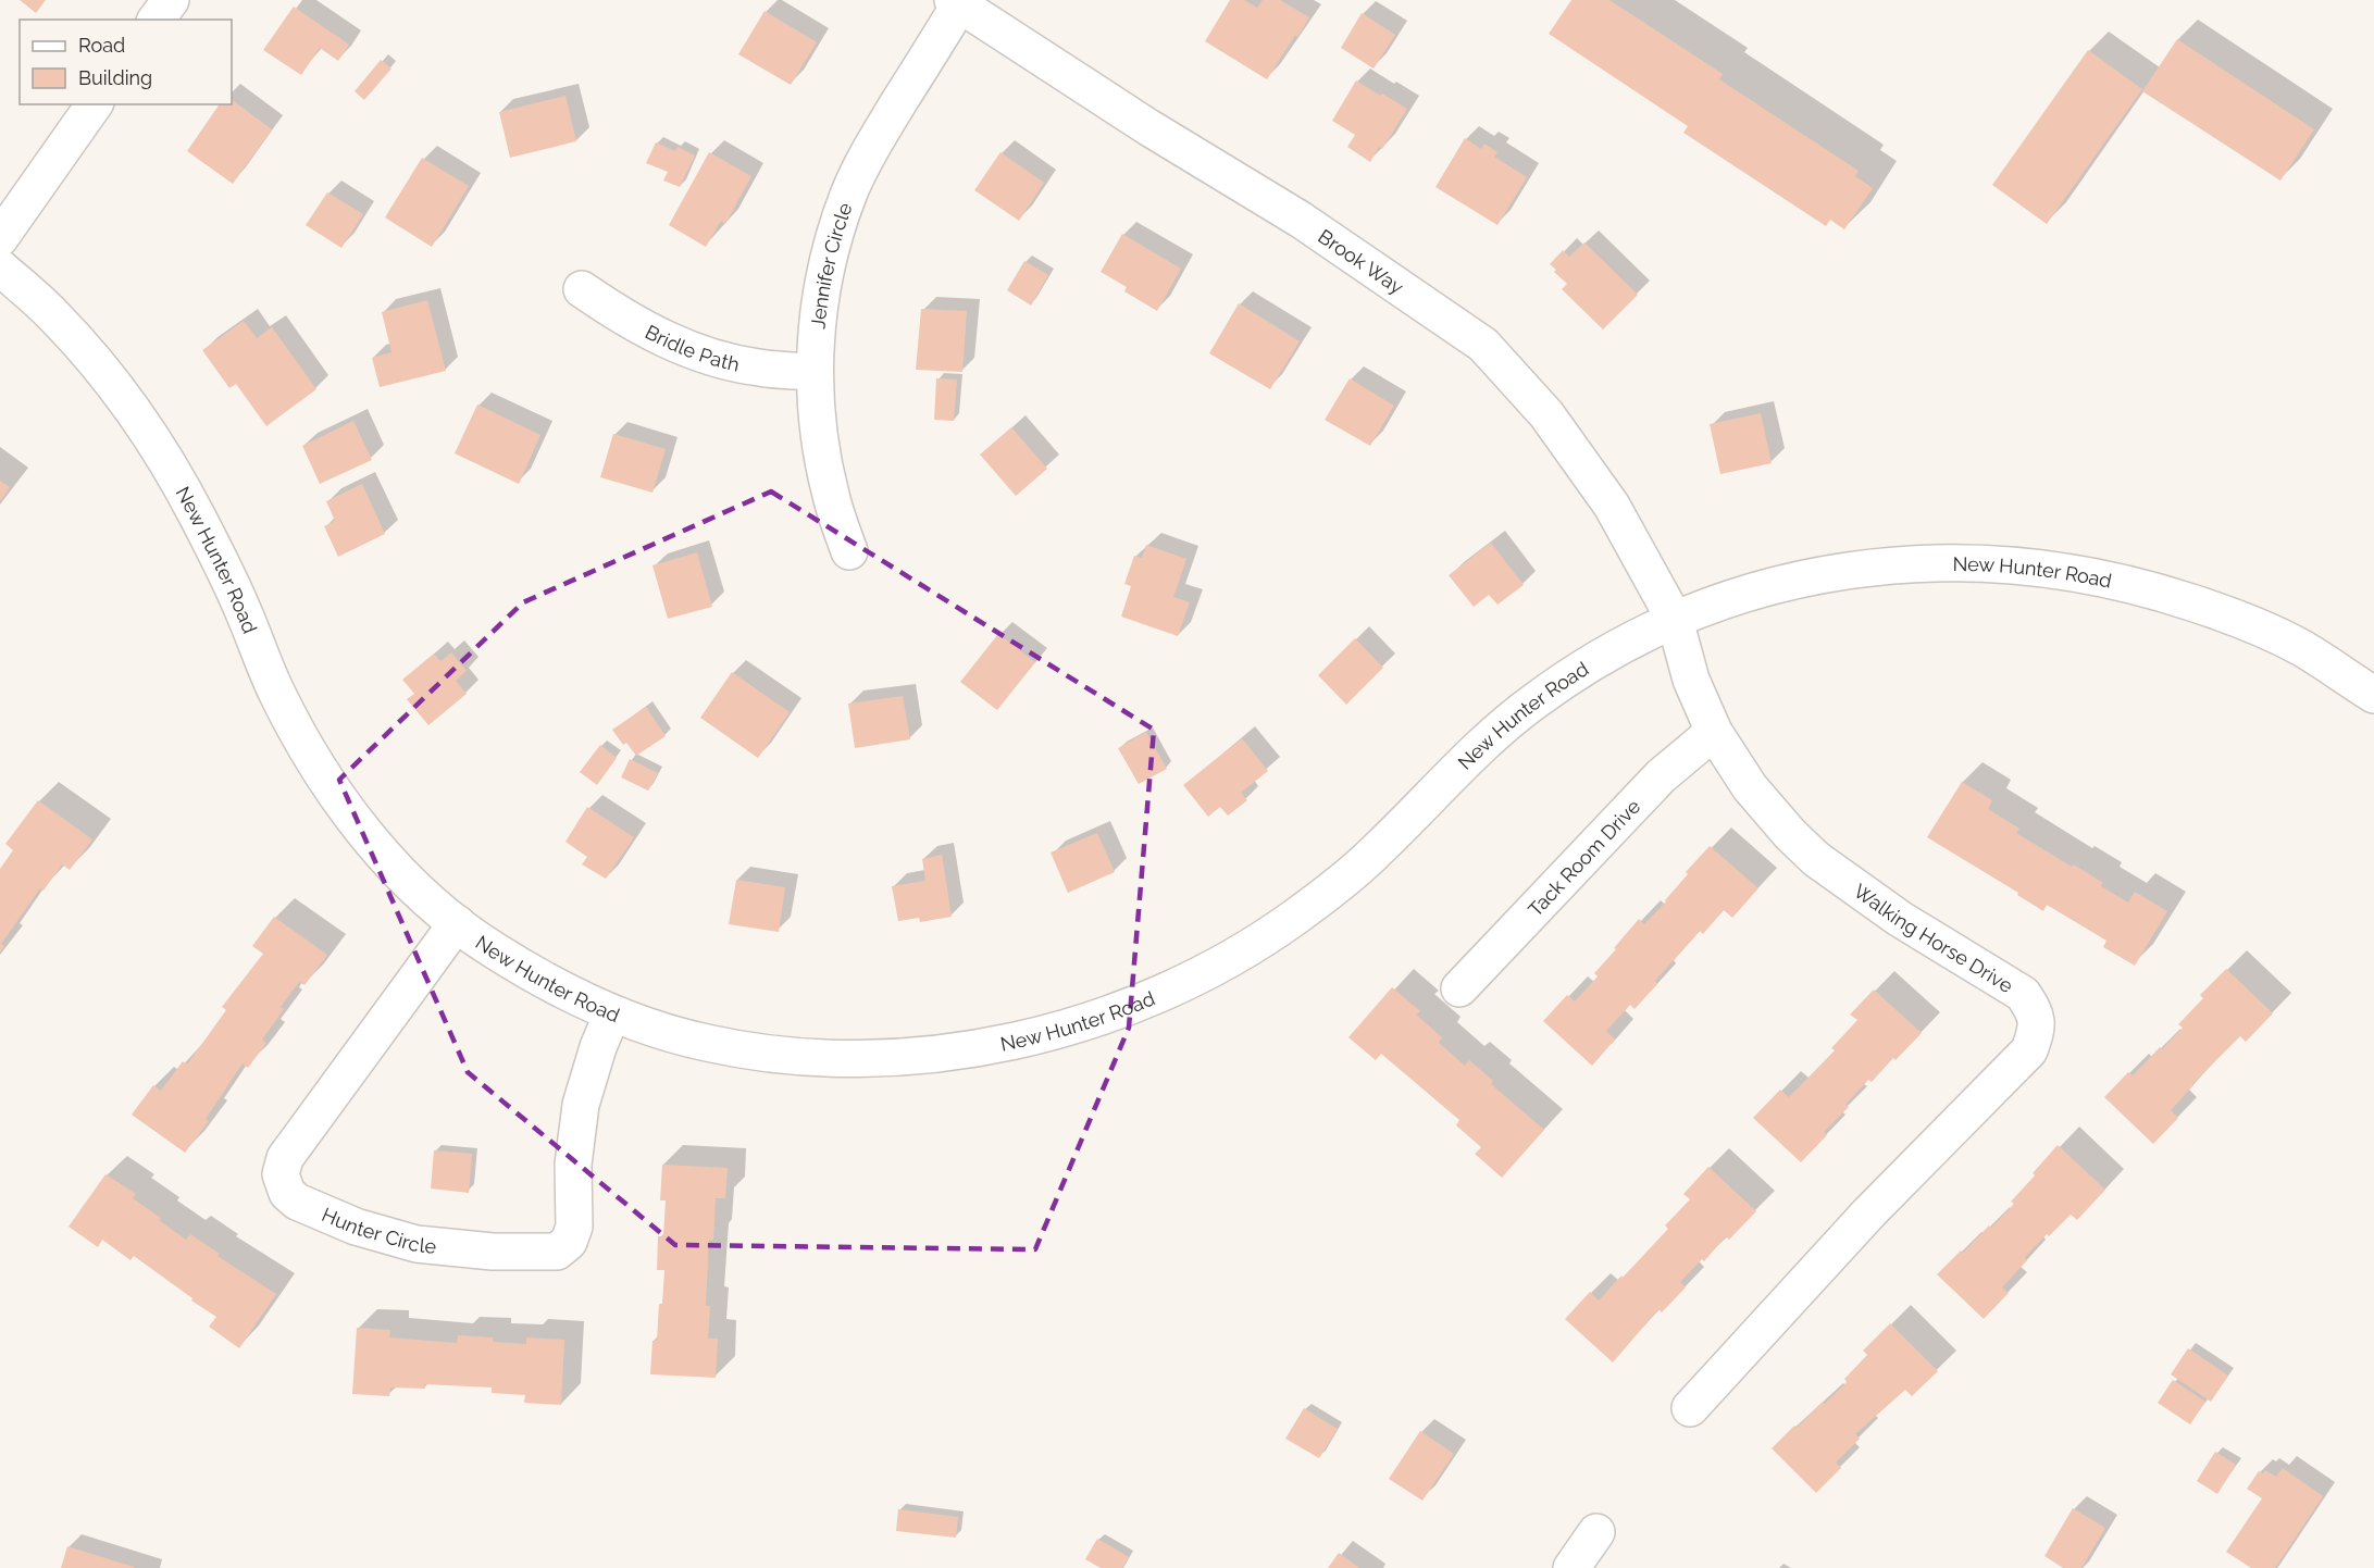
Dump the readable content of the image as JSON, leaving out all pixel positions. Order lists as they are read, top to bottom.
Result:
{
  "streets": {
    "street": [
      "Brook Way",
      "Jennifer Circle",
      "Bridle Path",
      "New Hunter Road",
      "Tack Room Drive",
      "Walking Horse Drive",
      "Hunter Circle"
    ]
  },
  "crossings": [
    ["Brook Way", "Jennifer Circle"],
    ["Brook Way", "New Hunter Road"],
    ["Brook Way", "Walking Horse Drive"],
    ["Jennifer Circle", "Bridle Path"],
    ["New Hunter Road", "Walking Horse Drive"],
    ["New Hunter Road", "Hunter Circle"],
    ["Tack Room Drive", "Walking Horse Drive"]
  ],
  "legend": ["Road", "Building"]
}
